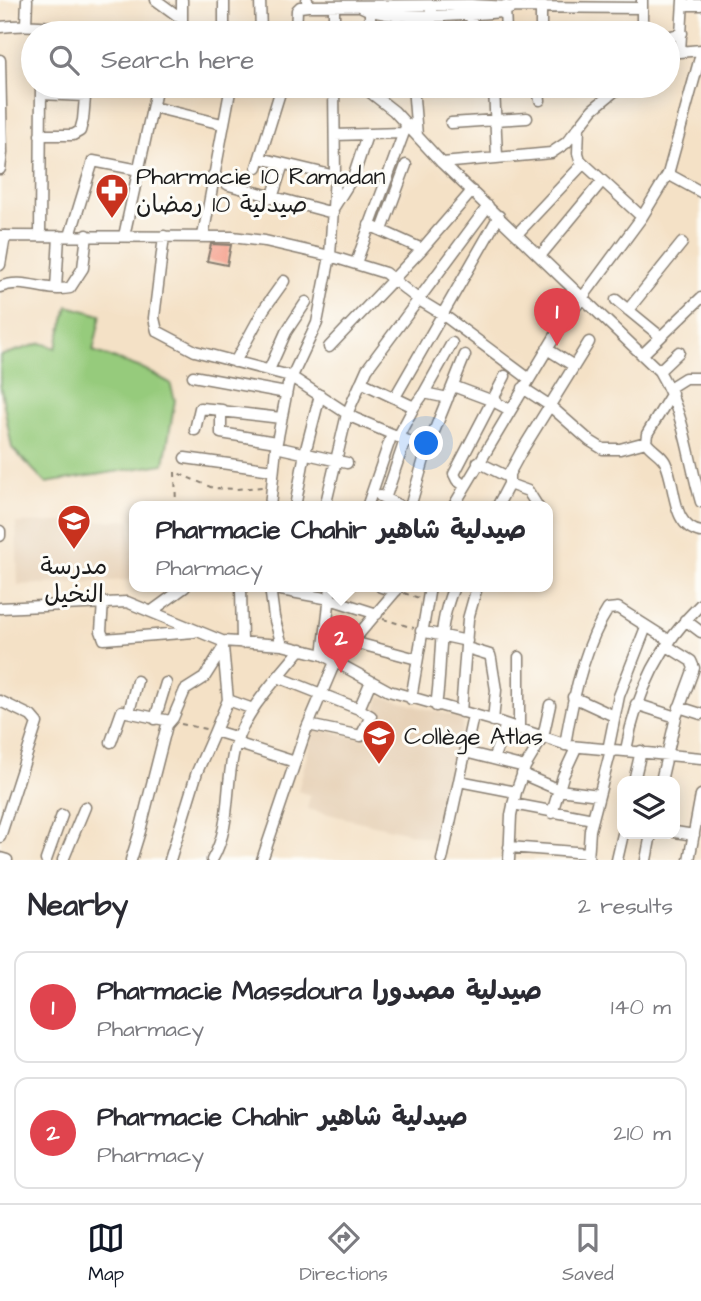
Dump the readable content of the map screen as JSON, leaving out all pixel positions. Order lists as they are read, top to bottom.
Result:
{
  "places": {
    "pharmacy": ["Pharmacie 10 Ramadan صيدلية 10 رمضان"],
    "school or university": ["مدرسة النخيل", "Collège Atlas"]
  },
  "page": {
    "search": "Search here",
    "pins": ["1", "2"],
    "popup": ["Pharmacie Chahir صيدلية شاهير", "Pharmacy"],
    "heading": ["Nearby", "2 results"],
    "list": [
      {
        "mark": "1",
        "name": "Pharmacie Massdoura صيدلية مصدورا",
        "note": "Pharmacy",
        "value": "140 m"
      },
      {
        "mark": "2",
        "name": "Pharmacie Chahir صيدلية شاهير",
        "note": "Pharmacy",
        "value": "210 m"
      }
    ],
    "nav": ["Map", "Directions", "Saved"]
  }
}
